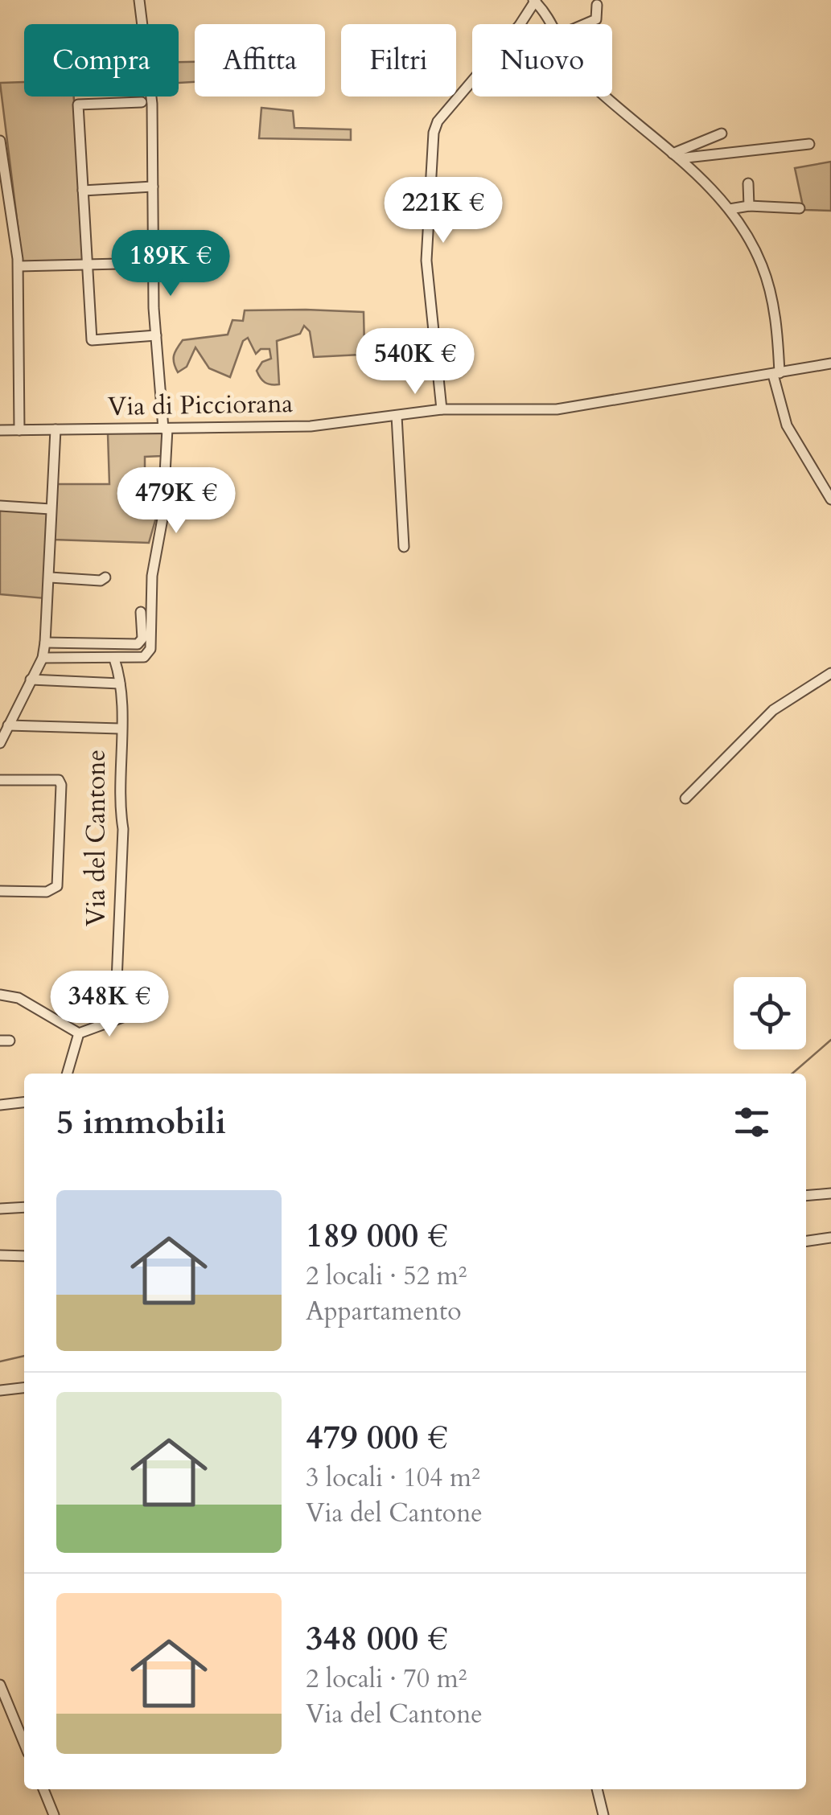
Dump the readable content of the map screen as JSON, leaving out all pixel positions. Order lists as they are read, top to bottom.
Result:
{
  "streets": {
    "street": ["Via di Picciorana", "Via del Cantone"]
  },
  "page": {
    "chip": [
      "Compra",
      "Affitta",
      "Filtri",
      "Nuovo"
    ],
    "price": [
      "221K €",
      "189K €",
      "540K €",
      "479K €",
      "348K €"
    ],
    "heading": "5 immobili",
    "list": [
      {
        "name": "189 000 €",
        "note": "2 locali · 52 m² · Appartamento"
      },
      {
        "name": "479 000 €",
        "note": "3 locali · 104 m² · Via del Cantone"
      },
      {
        "name": "348 000 €",
        "note": "2 locali · 70 m² · Via del Cantone"
      }
    ]
  }
}
